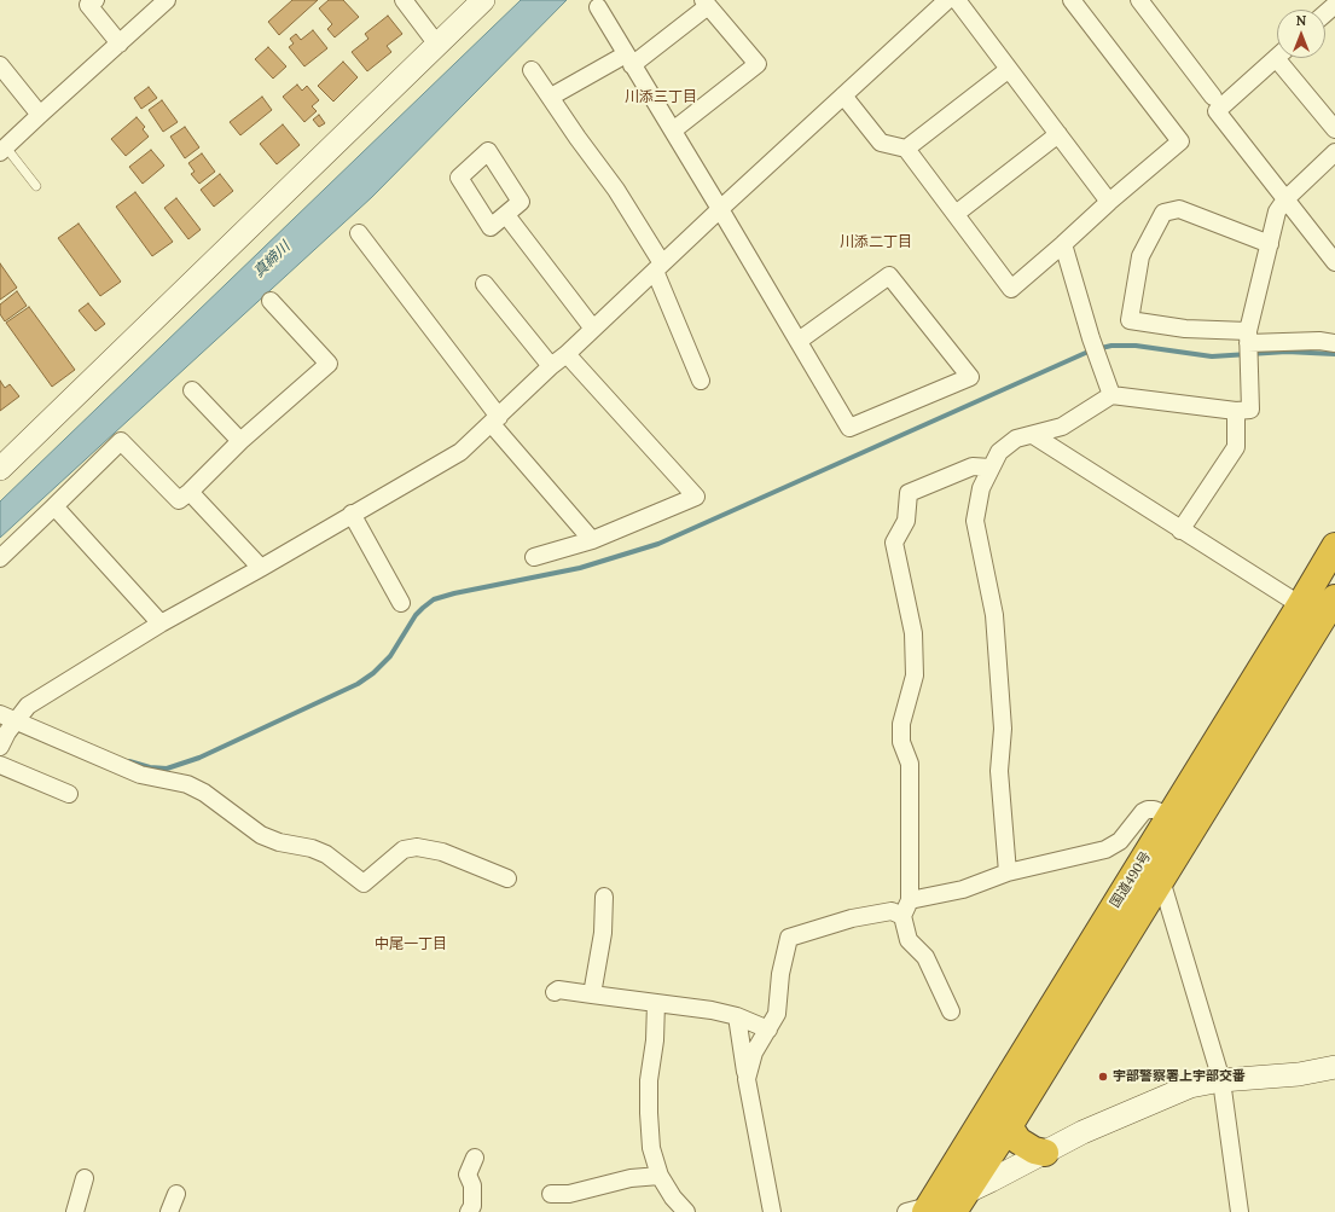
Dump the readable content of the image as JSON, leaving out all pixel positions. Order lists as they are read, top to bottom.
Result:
{
  "streets": {
    "highway": ["国道490号"]
  },
  "districts": ["川添三丁目", "川添二丁目", "中尾一丁目"],
  "water": ["真締川"],
  "places": ["宇部警察署上宇部交番"],
  "north": "top"
}
